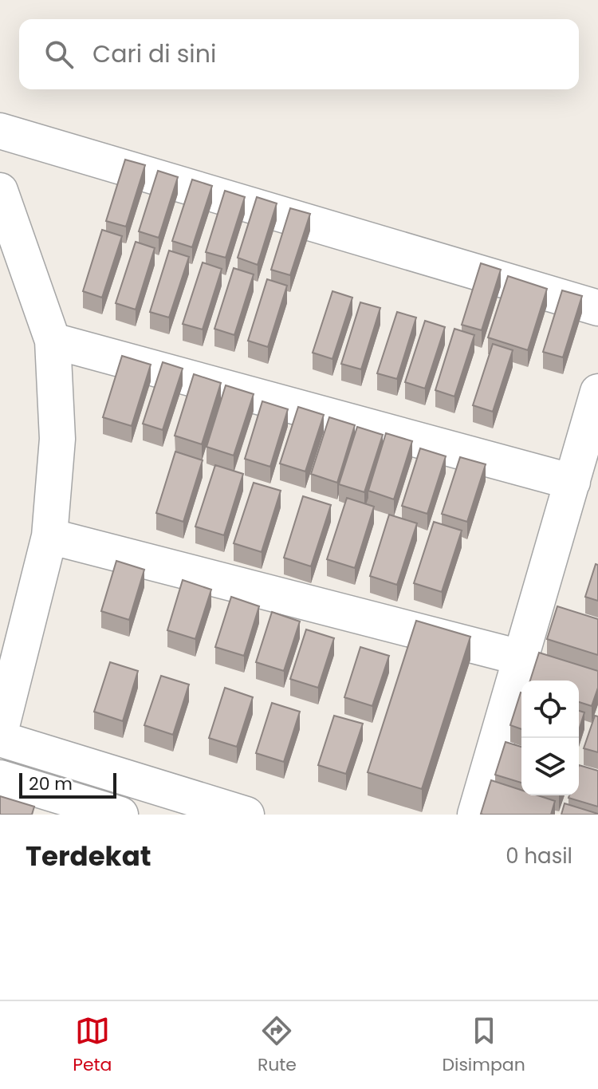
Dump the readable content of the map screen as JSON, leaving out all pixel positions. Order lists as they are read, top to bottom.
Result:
{
  "scale_bar": "20 m",
  "page": {
    "search": "Cari di sini",
    "scale": "20 m",
    "heading": ["Terdekat", "0 hasil"],
    "nav": ["Peta", "Rute", "Disimpan"]
  }
}
